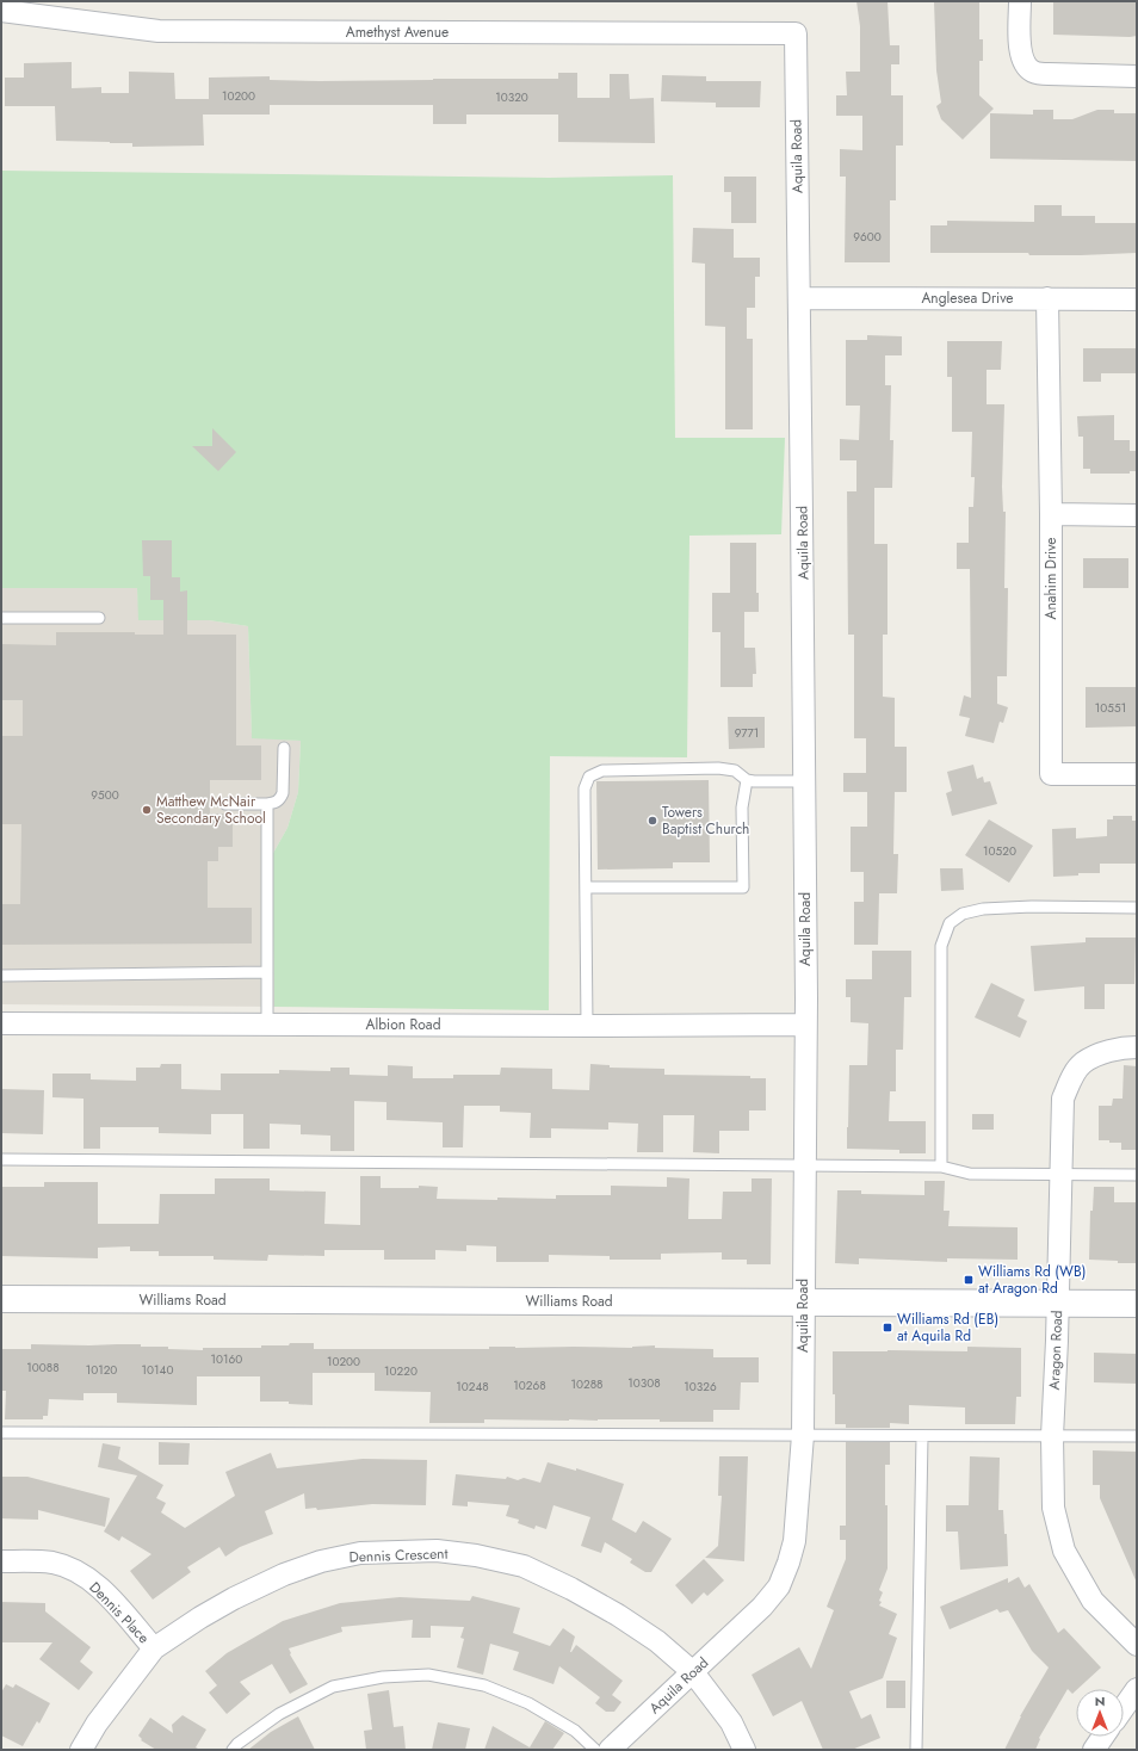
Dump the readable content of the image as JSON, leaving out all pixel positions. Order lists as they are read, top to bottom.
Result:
{
  "streets": {
    "street": [
      "Amethyst Avenue",
      "Aquila Road",
      "Anglesea Drive",
      "Anahim Drive",
      "Albion Road",
      "Williams Road",
      "Aragon Road",
      "Dennis Crescent",
      "Dennis Place"
    ]
  },
  "crossings": [
    ["Amethyst Avenue", "Aquila Road"],
    ["Aquila Road", "Anglesea Drive"],
    ["Aquila Road", "Albion Road"],
    ["Aquila Road", "Williams Road"],
    ["Aquila Road", "Dennis Crescent"],
    ["Anglesea Drive", "Anahim Drive"],
    ["Williams Road", "Aragon Road"],
    ["Dennis Crescent", "Dennis Place"]
  ],
  "places": {
    "other": ["Matthew McNair Secondary School", "Towers Baptist Church"],
    "transit": ["Williams Rd (WB) at Aragon Rd", "Williams Rd (EB) at Aquila Rd"]
  },
  "house_numbers": [
    "10200",
    "10320",
    "9600",
    "10551",
    "9771",
    "9500",
    "10520",
    "10160",
    "10200",
    "10088",
    "10120",
    "10140",
    "10220",
    "10308",
    "10288",
    "10268",
    "10248",
    "10326"
  ],
  "north": "top"
}
